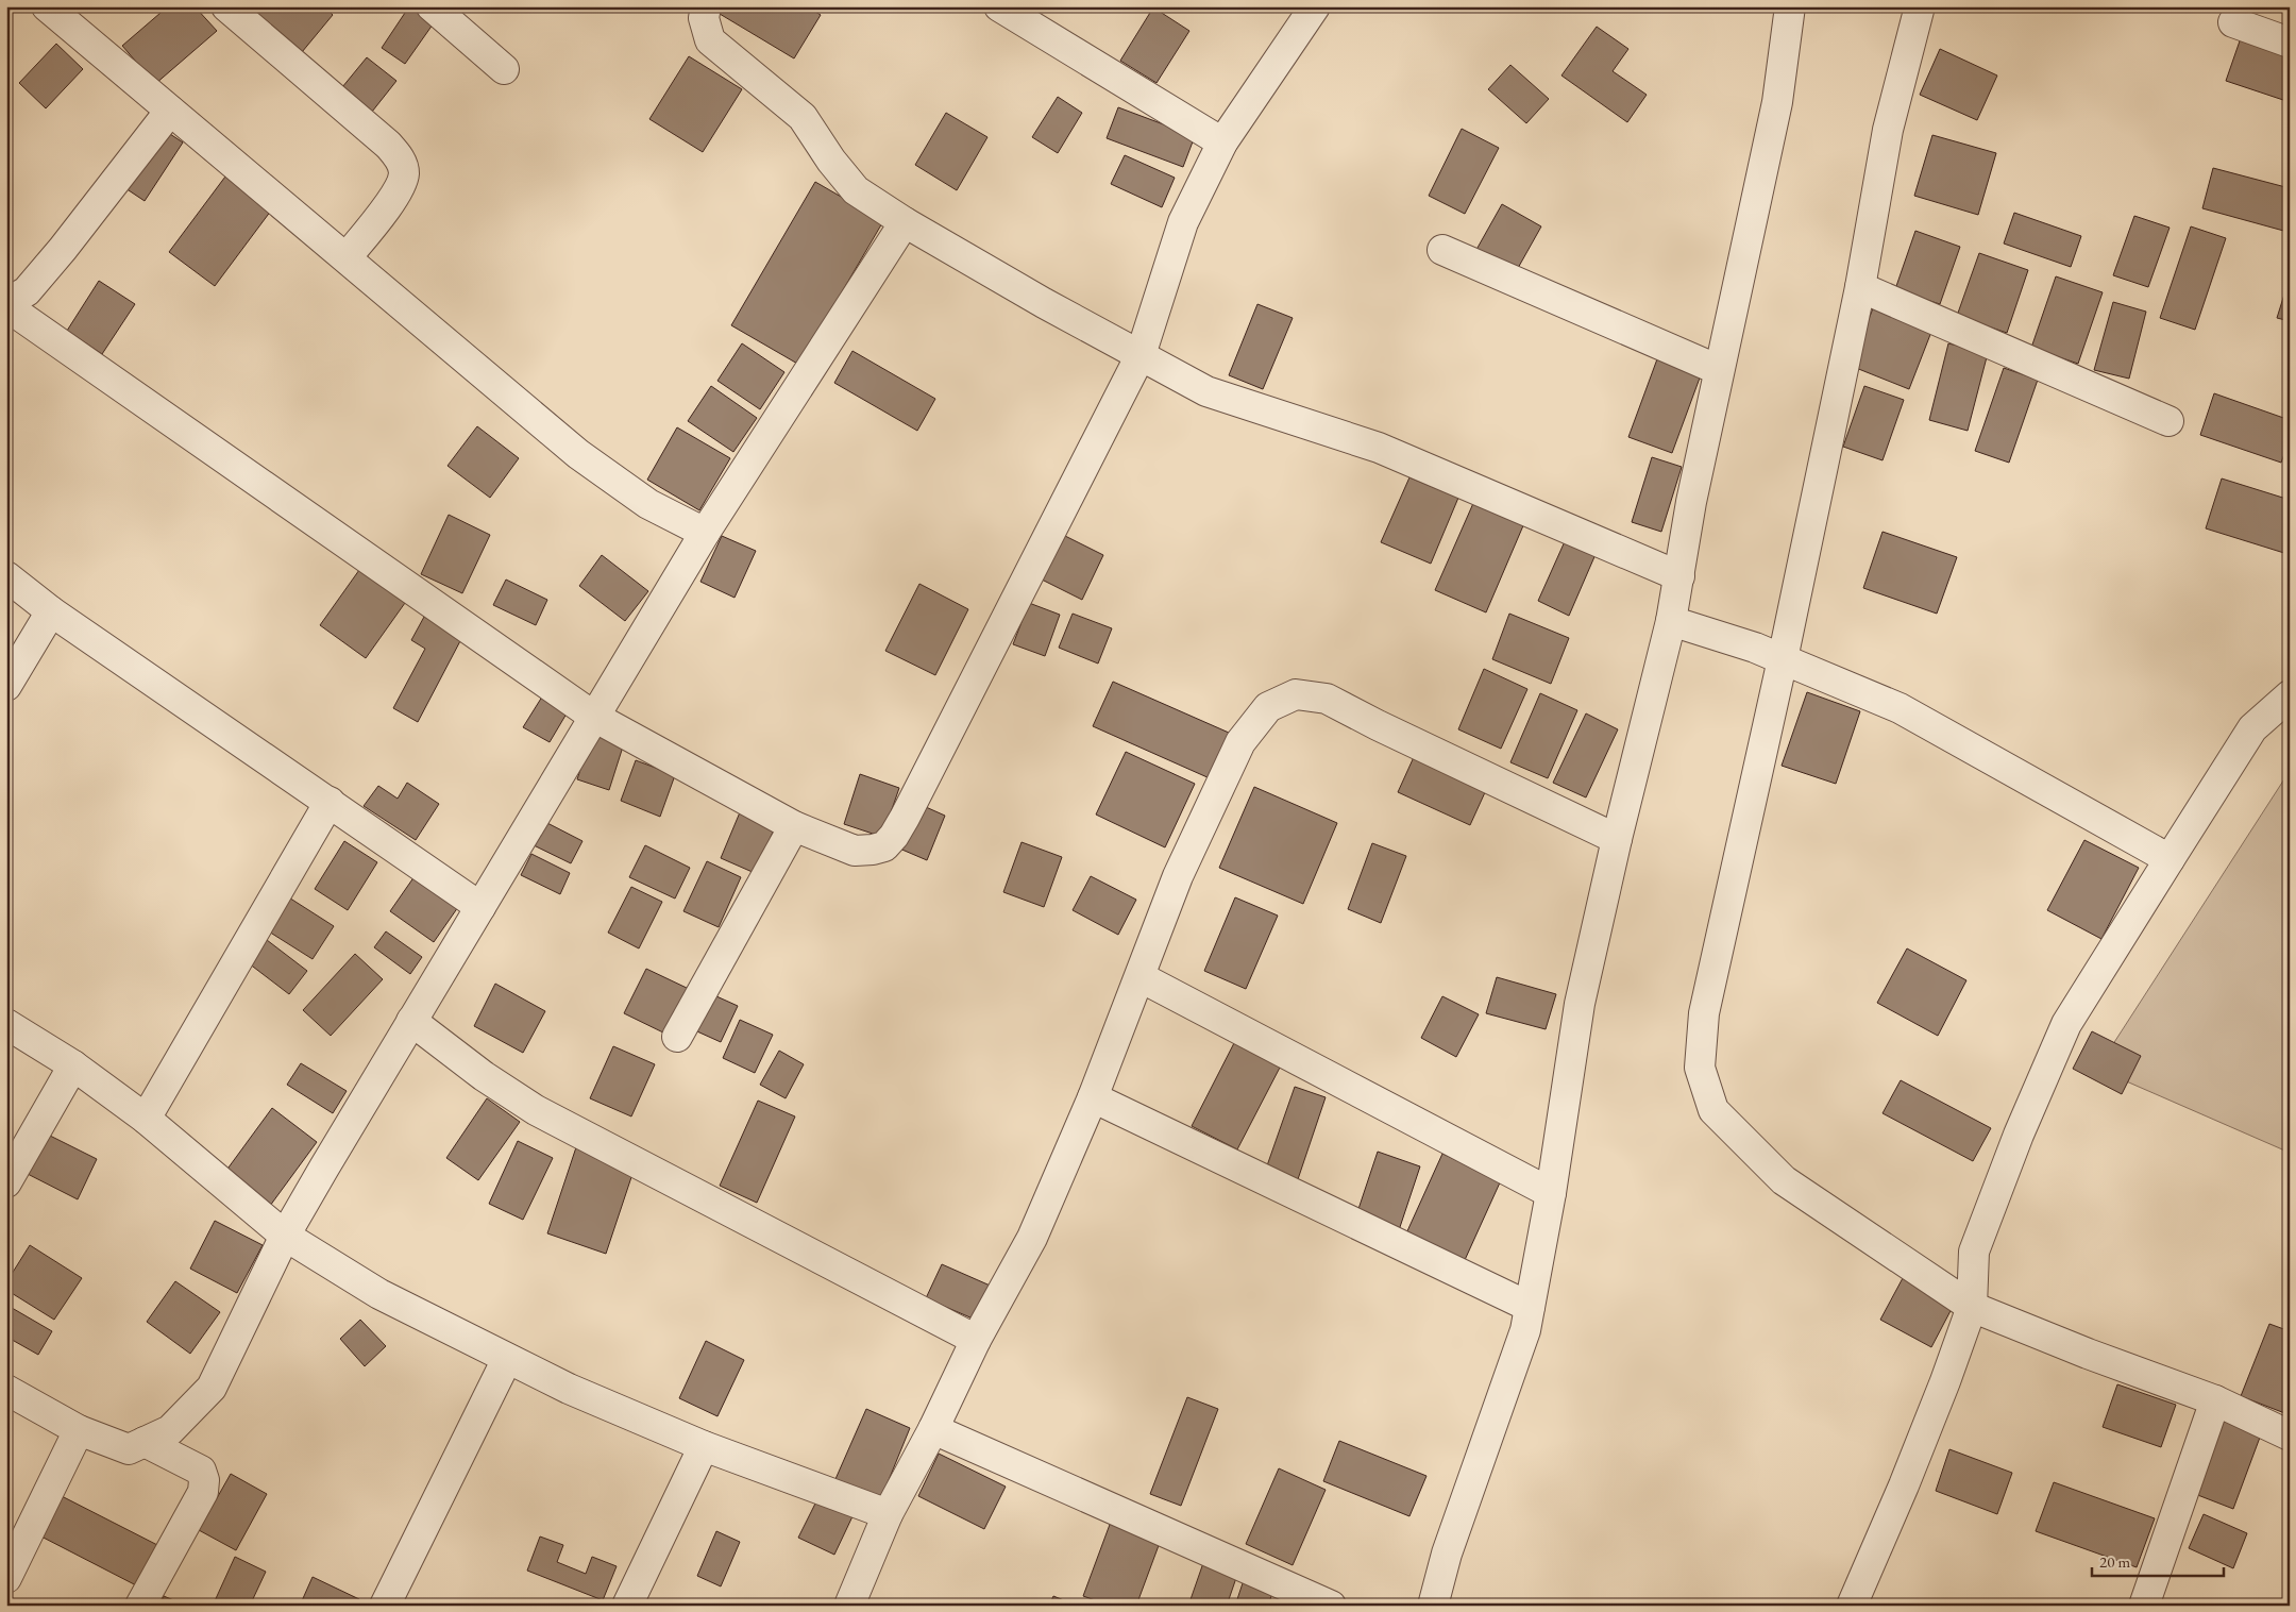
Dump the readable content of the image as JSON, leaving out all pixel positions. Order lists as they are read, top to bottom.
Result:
{
  "scale_bar": "20 m"
}
